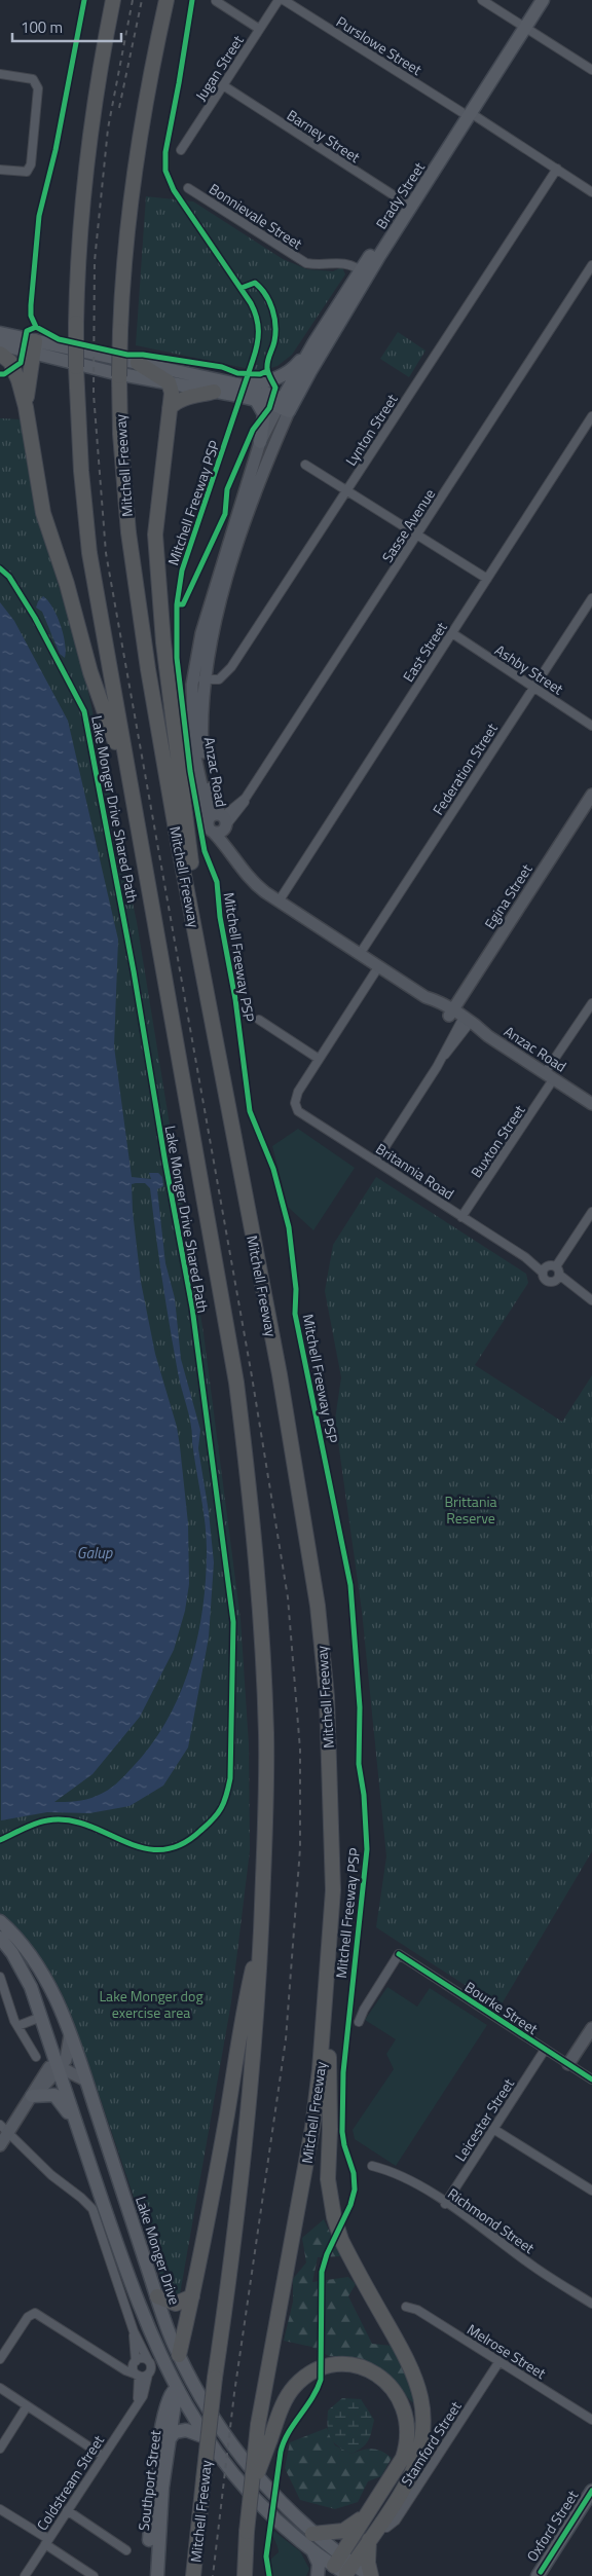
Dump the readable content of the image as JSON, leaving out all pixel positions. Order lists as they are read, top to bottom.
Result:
{
  "streets": {
    "highway": ["Mitchell Freeway"],
    "main road": [
      "Brady Street",
      "Anzac Road",
      "Egina Street",
      "Lake Monger Drive",
      "Southport Street",
      "Oxford Street"
    ],
    "street": [
      "Purslowe Street",
      "Jugan Street",
      "Barney Street",
      "Bonnievale Street",
      "Lynton Street",
      "Sasse Avenue",
      "East Street",
      "Ashby Street",
      "Federation Street",
      "Buxton Street",
      "Britannia Road",
      "Bourke Street",
      "Leicester Street",
      "Richmond Street",
      "Melrose Street",
      "Stamford Street",
      "Coldstream Street"
    ],
    "cycle path": ["Mitchell Freeway PSP", "Lake Monger Drive Shared Path"]
  },
  "crossings": [
    ["Purslowe Street", "Brady Street"],
    ["Purslowe Street", "Lynton Street"],
    ["Jugan Street", "Barney Street"],
    ["Barney Street", "Brady Street"],
    ["Brady Street", "Bonnievale Street"],
    ["Brady Street", "Anzac Road"],
    ["Lynton Street", "Anzac Road"],
    ["Sasse Avenue", "Anzac Road"],
    ["East Street", "Ashby Street"],
    ["East Street", "Anzac Road"],
    ["Ashby Street", "Federation Street"],
    ["Federation Street", "Anzac Road"],
    ["Anzac Road", "Egina Street"],
    ["Anzac Road", "Buxton Street"],
    ["Buxton Street", "Britannia Road"],
    ["Bourke Street", "Leicester Street"],
    ["Leicester Street", "Richmond Street"],
    ["Lake Monger Drive", "Southport Street"],
    ["Melrose Street", "Stamford Street"]
  ],
  "water": ["Galup"],
  "parks": ["Brittania Reserve", "Lake Monger dog exercise area"],
  "scale_bar": "100 m"
}
